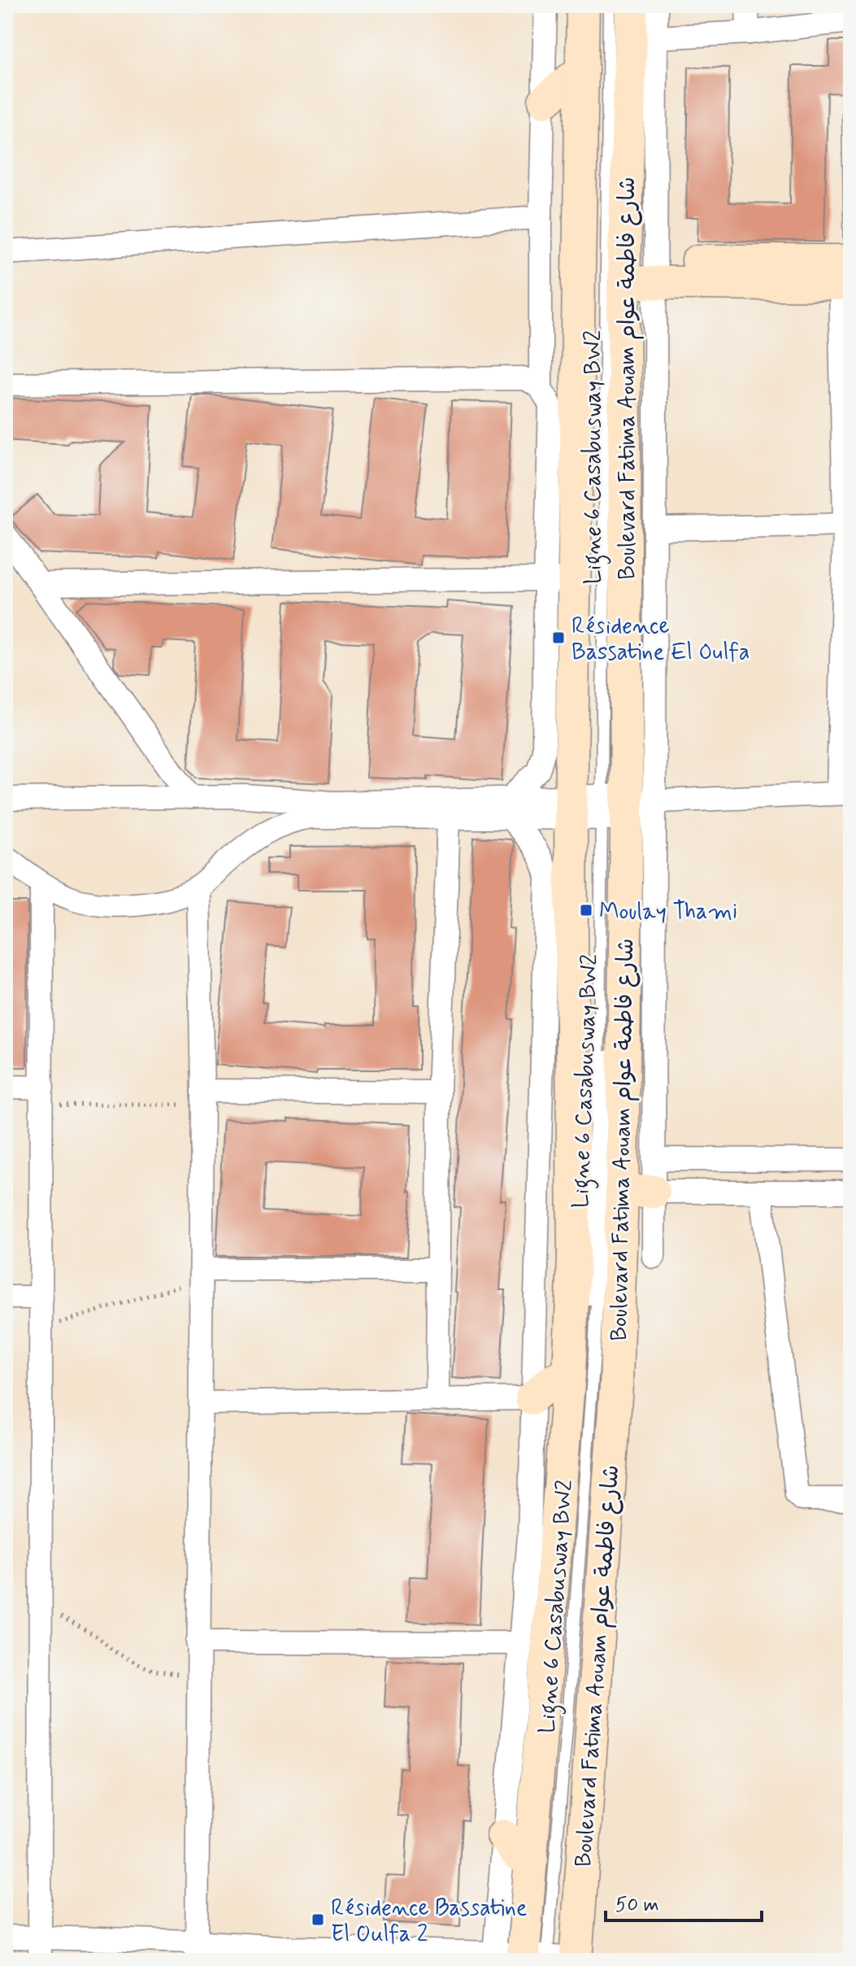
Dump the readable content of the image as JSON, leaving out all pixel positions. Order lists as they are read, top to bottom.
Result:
{
  "streets": {
    "main road": ["Boulevard Fatima Aouam شارع فاطمة عوام"],
    "lane": ["Ligne 6 Casabusway BW2"]
  },
  "crossings": [
    ["Boulevard Fatima Aouam شارع فاطمة عوام", "Ligne 6 Casabusway BW2"]
  ],
  "places": {
    "transit": ["Résidence Bassatine El Oulfa", "Moulay Thami", "Résidence Bassatine El Oulfa 2"]
  },
  "scale_bar": "50 m"
}
